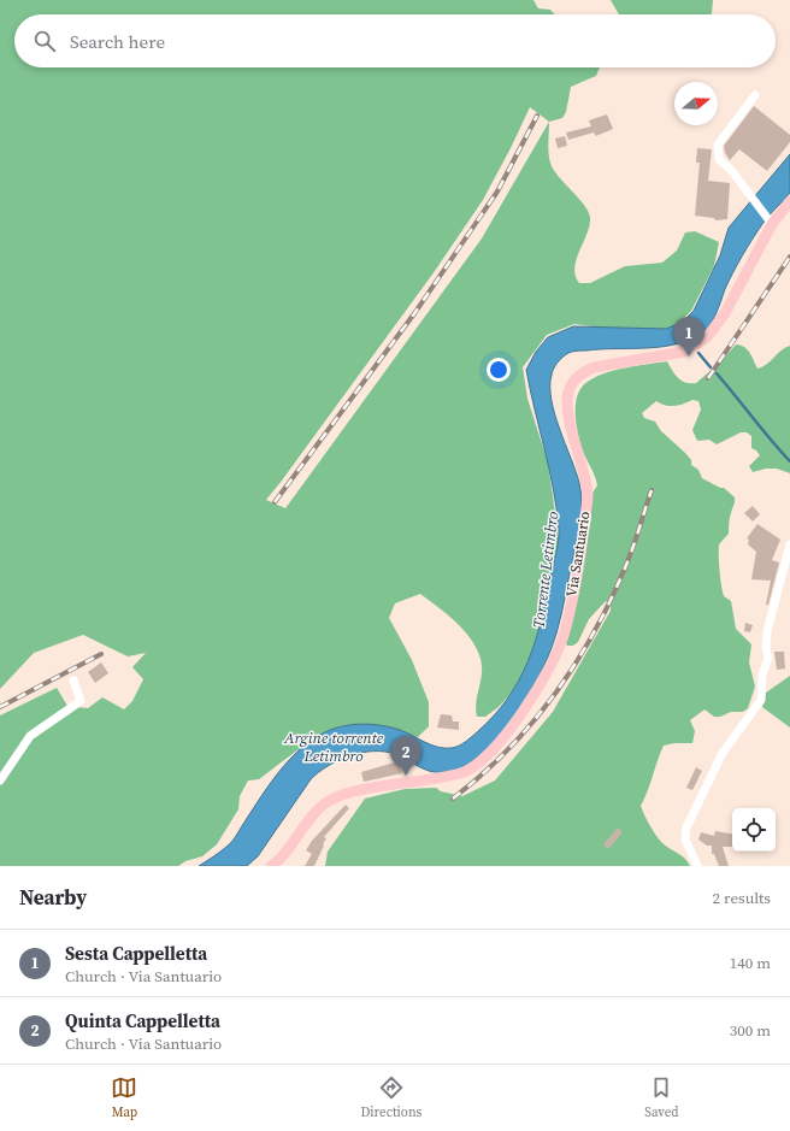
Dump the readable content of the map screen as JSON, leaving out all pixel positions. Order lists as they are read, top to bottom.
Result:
{
  "streets": {
    "main road": ["Via Santuario"]
  },
  "water": ["Torrente Letimbro", "Argine torrente Letimbro"],
  "north": "right",
  "page": {
    "search": "Search here",
    "pins": ["1", "2"],
    "heading": ["Nearby", "2 results"],
    "list": [
      {
        "mark": "1",
        "name": "Sesta Cappelletta",
        "note": "Church · Via Santuario",
        "value": "140 m"
      },
      {
        "mark": "2",
        "name": "Quinta Cappelletta",
        "note": "Church · Via Santuario",
        "value": "300 m"
      }
    ],
    "nav": ["Map", "Directions", "Saved"]
  }
}
